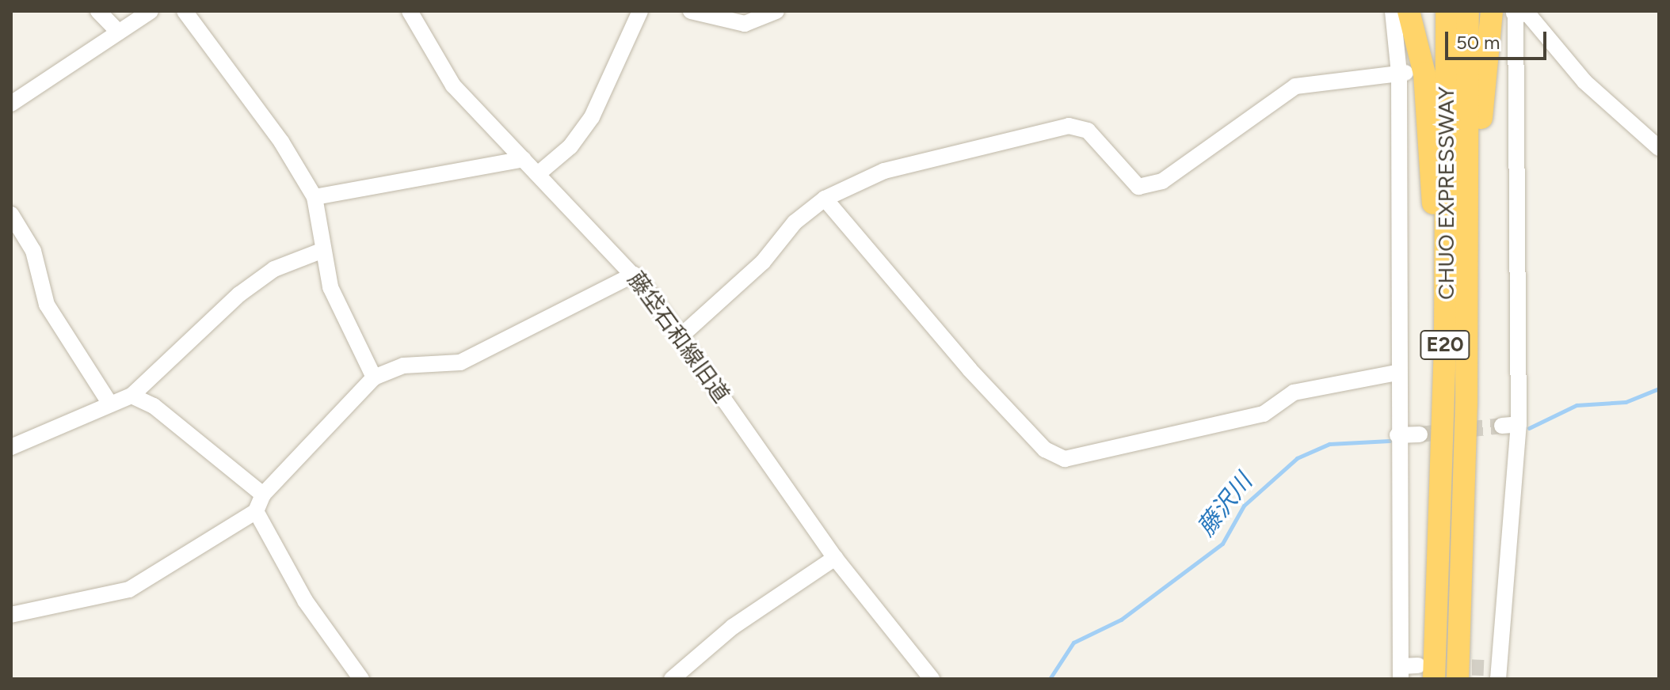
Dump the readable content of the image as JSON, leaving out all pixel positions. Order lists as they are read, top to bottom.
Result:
{
  "streets": {
    "highway": ["CHUO EXPRESSWAY", "E20"],
    "street": ["藤垈石和線旧道"]
  },
  "water": ["藤沢川"],
  "scale_bar": "50 m"
}
